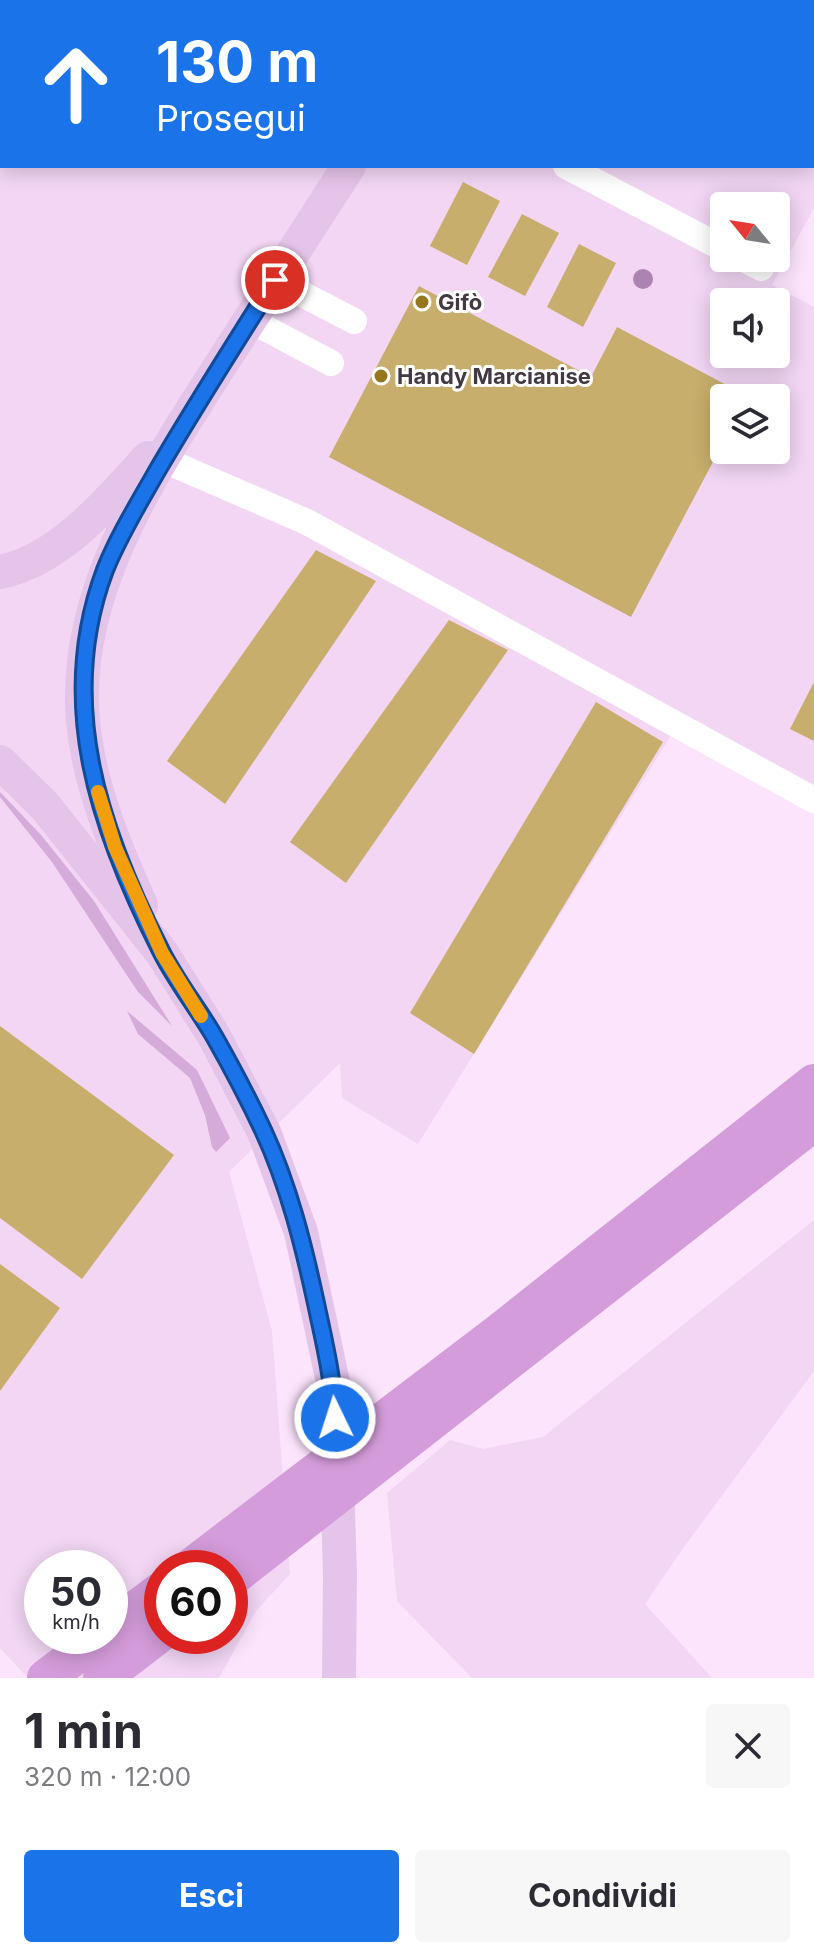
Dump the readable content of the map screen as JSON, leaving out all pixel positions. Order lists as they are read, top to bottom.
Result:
{
  "places": ["Gifò", "Handy Marcianise"],
  "north": "top left",
  "page": {
    "turn": ["130 m", "Prosegui"],
    "speed": "50 km/h",
    "limit": "60",
    "heading": ["1 min", "320 m · 12:00"],
    "buttons": ["Esci", "Condividi"]
  }
}
